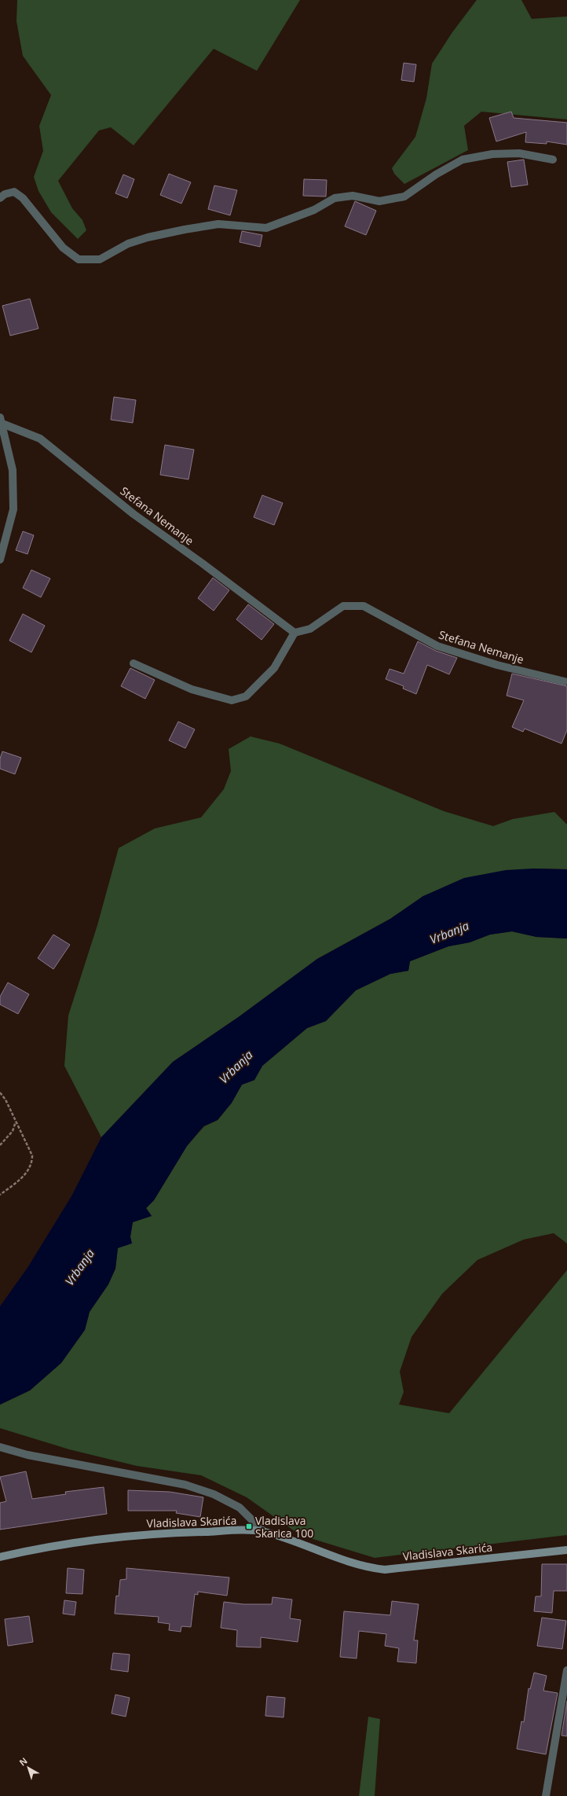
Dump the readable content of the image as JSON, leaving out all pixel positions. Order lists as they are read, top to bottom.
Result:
{
  "streets": {
    "street": ["Stefana Nemanje", "Vladislava Skarića"]
  },
  "water": ["Vrbanja"],
  "places": {
    "transit": ["Vladislava Skarica 100"]
  },
  "north": "top left"
}
